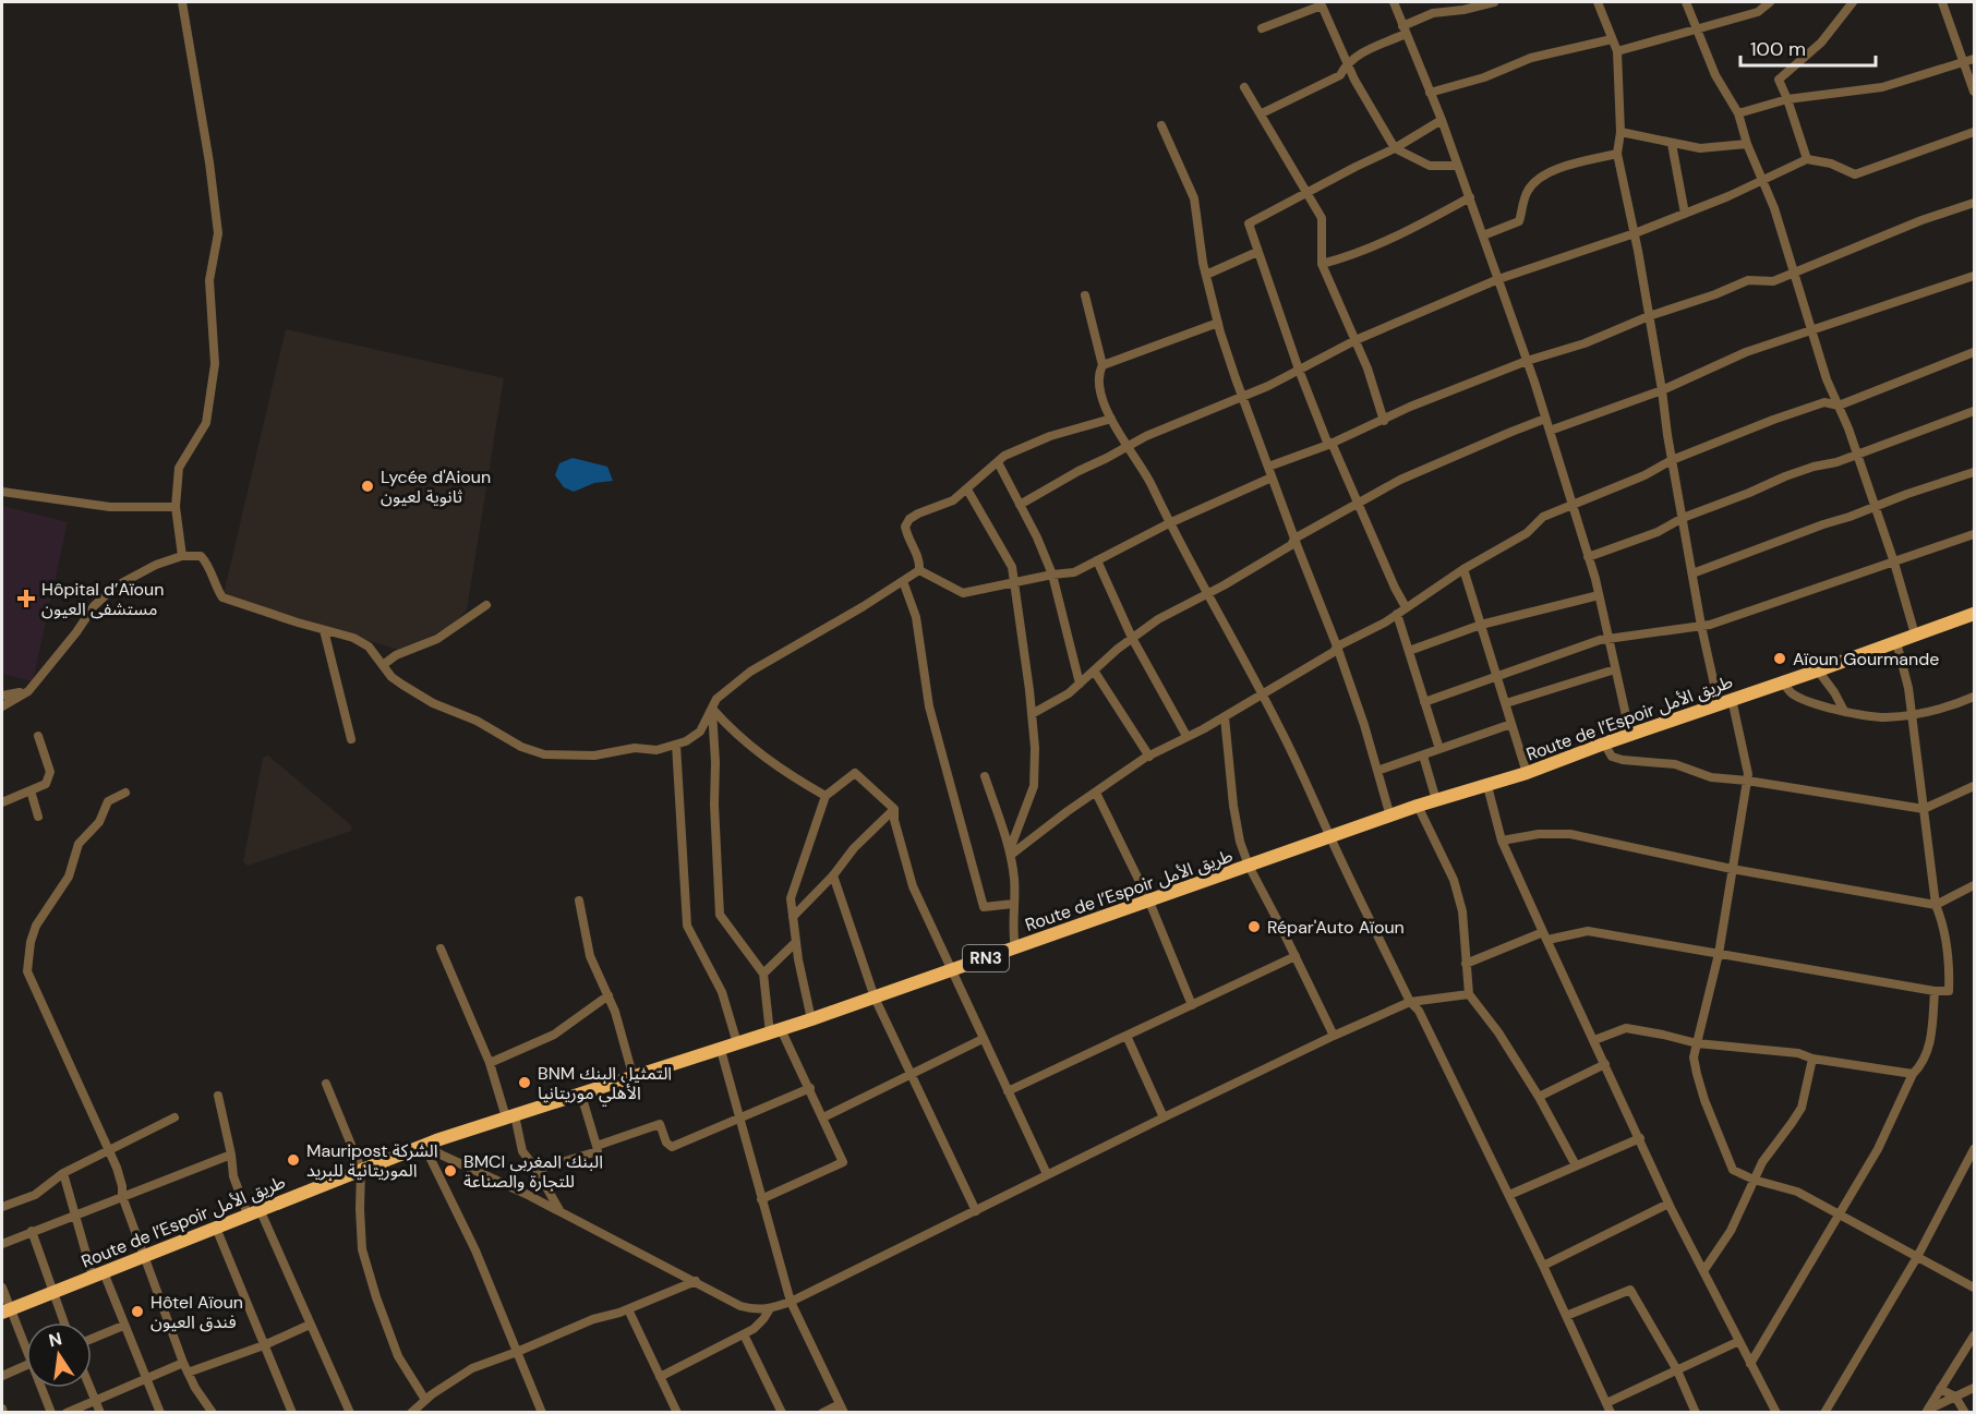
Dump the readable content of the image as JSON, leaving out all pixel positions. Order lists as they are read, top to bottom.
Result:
{
  "streets": {
    "highway": ["Route de l’Espoir طريق الأمل", "RN3"]
  },
  "places": {
    "other": [
      "Lycée d'Aioun ثانوية لعيون",
      "Aïoun Gourmande",
      "Répar'Auto Aïoun",
      "BNM التمثيل البنك الأهلي موريتانيا",
      "Mauripost الشركة الموريتانية للبريد",
      "BMCI البنك المغربي للتجارة والصناعة",
      "Hôtel Aïoun فندق العيون"
    ],
    "health": ["Hôpital d’Aïoun مستشفى العيون"]
  },
  "scale_bar": "100 m",
  "north": "top"
}
